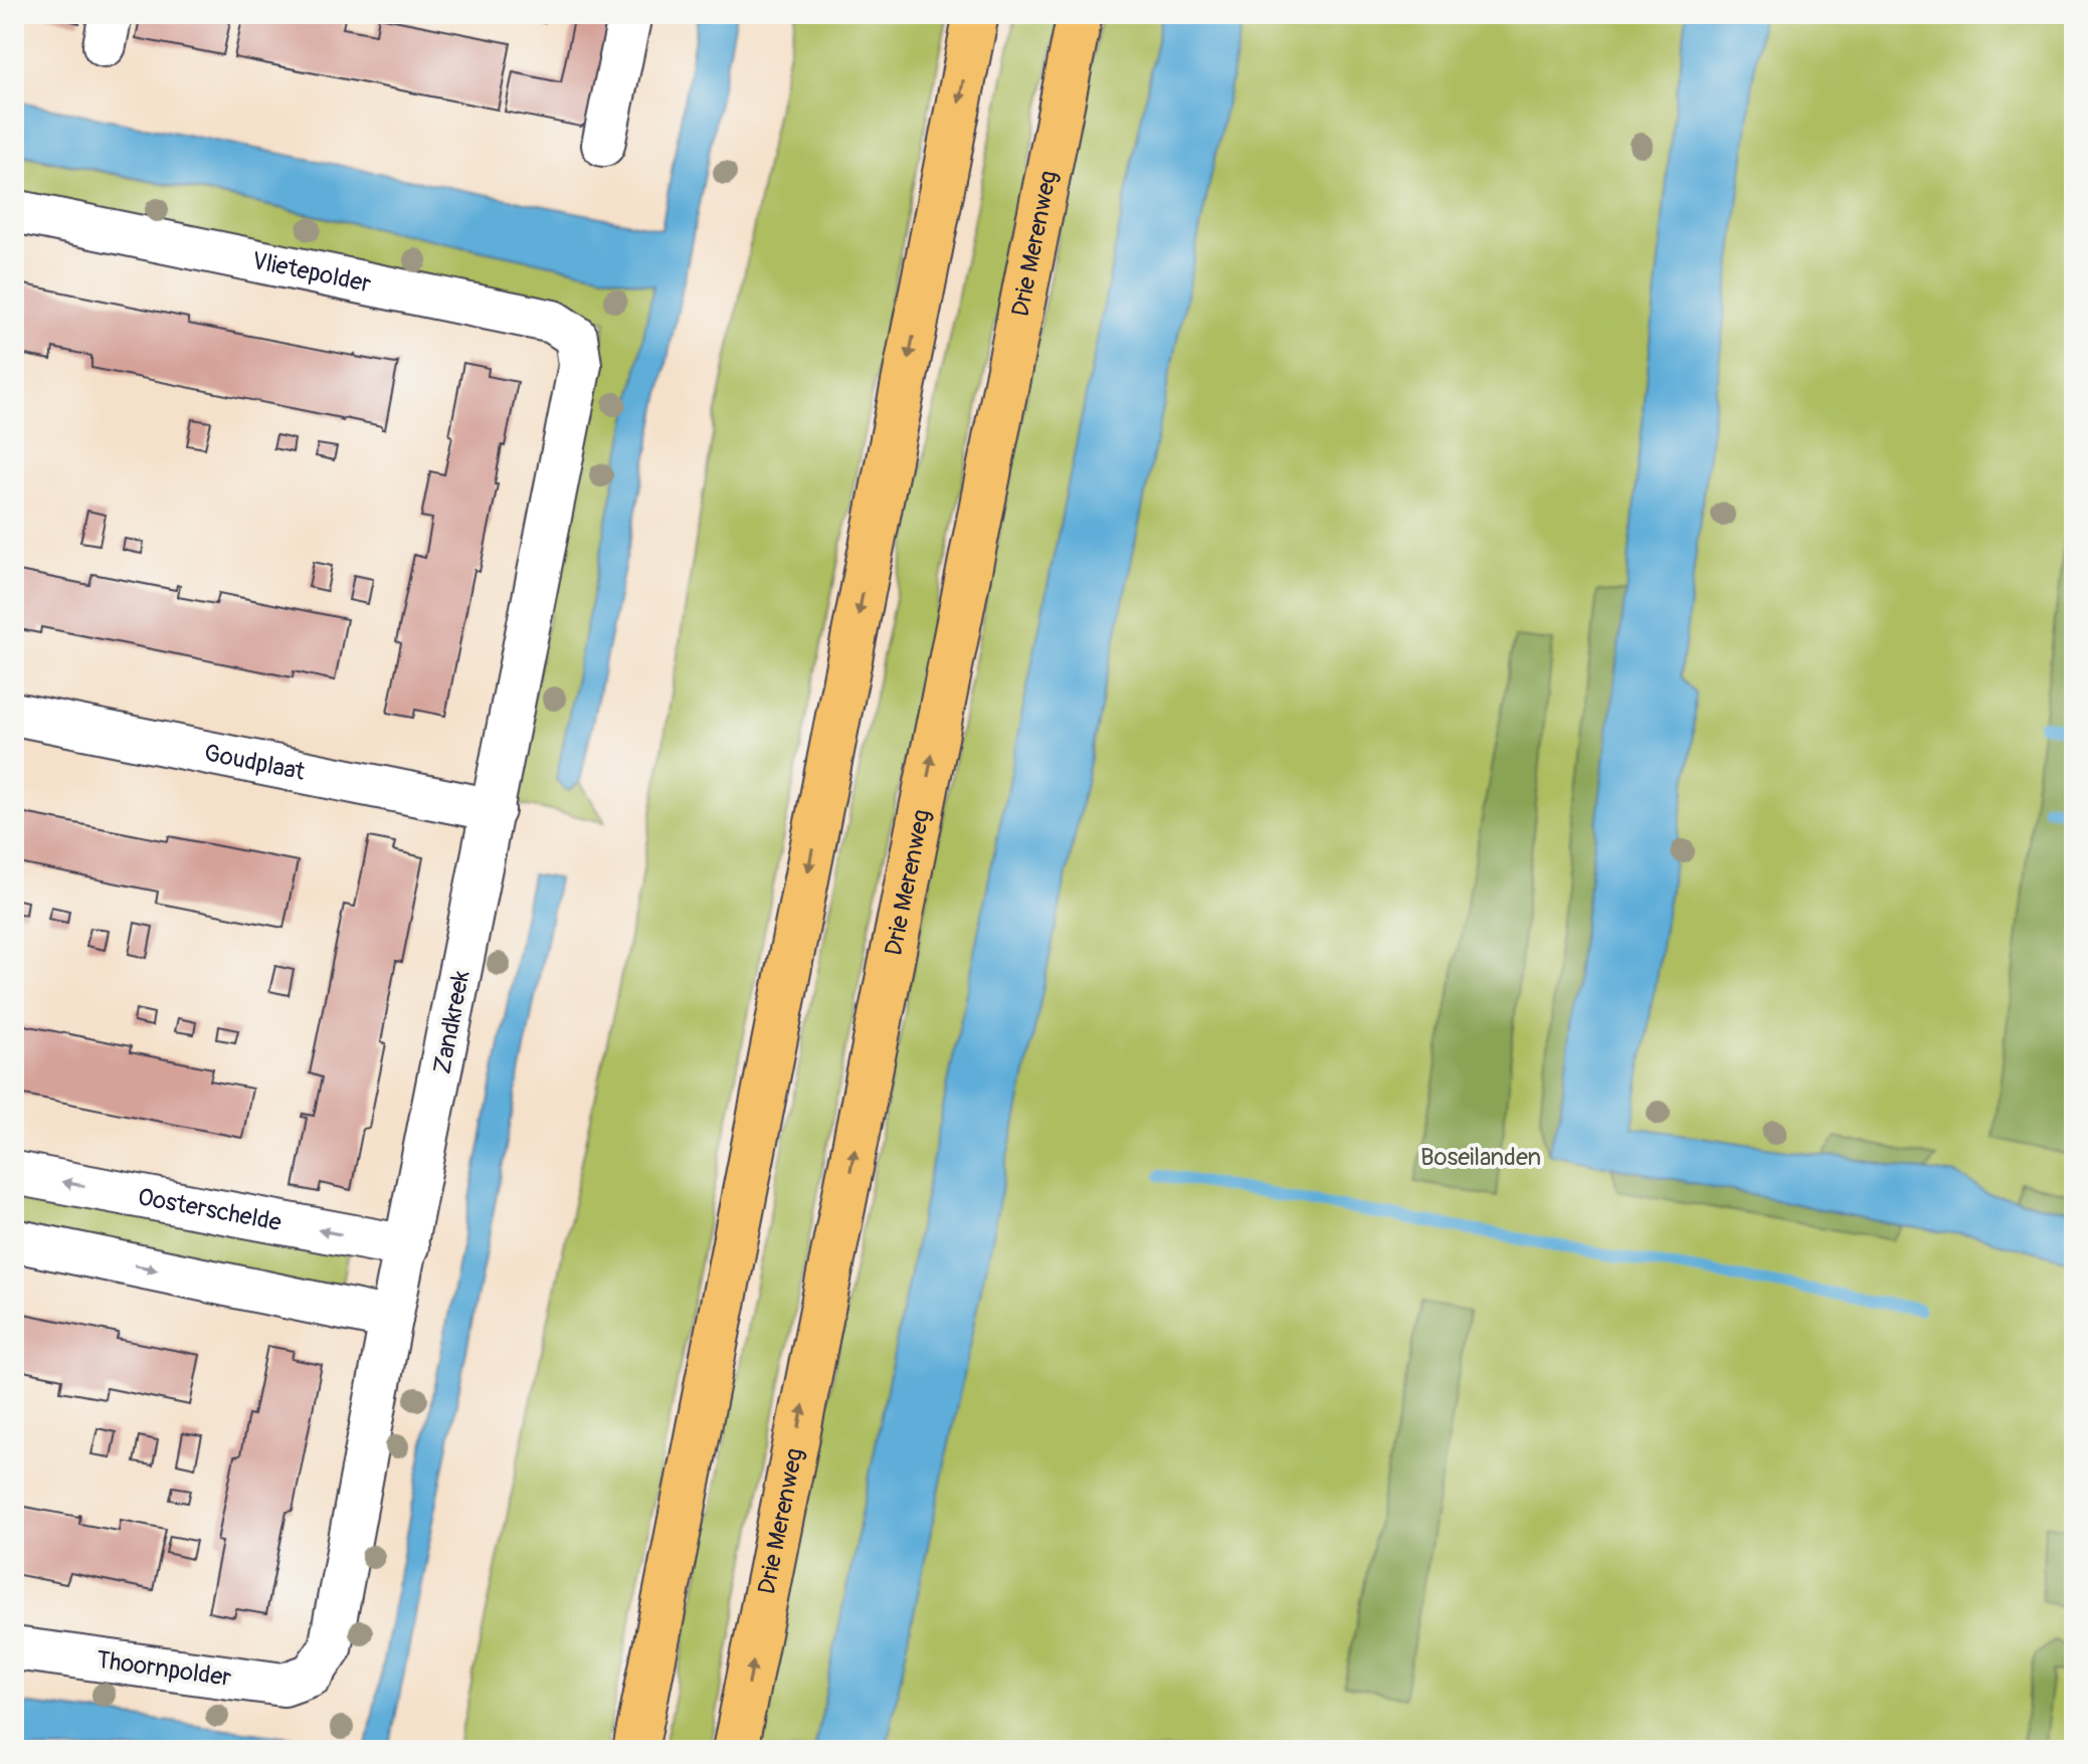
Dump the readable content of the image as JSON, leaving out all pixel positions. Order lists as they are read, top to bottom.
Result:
{
  "streets": {
    "highway": ["Drie Merenweg"],
    "street": [
      "Vlietepolder",
      "Goudplaat",
      "Zandkreek",
      "Oosterschelde",
      "Thoornpolder"
    ]
  },
  "crossings": [
    ["Vlietepolder", "Zandkreek"],
    ["Goudplaat", "Zandkreek"],
    ["Zandkreek", "Oosterschelde"],
    ["Zandkreek", "Thoornpolder"]
  ],
  "parks": ["Boseilanden"]
}
